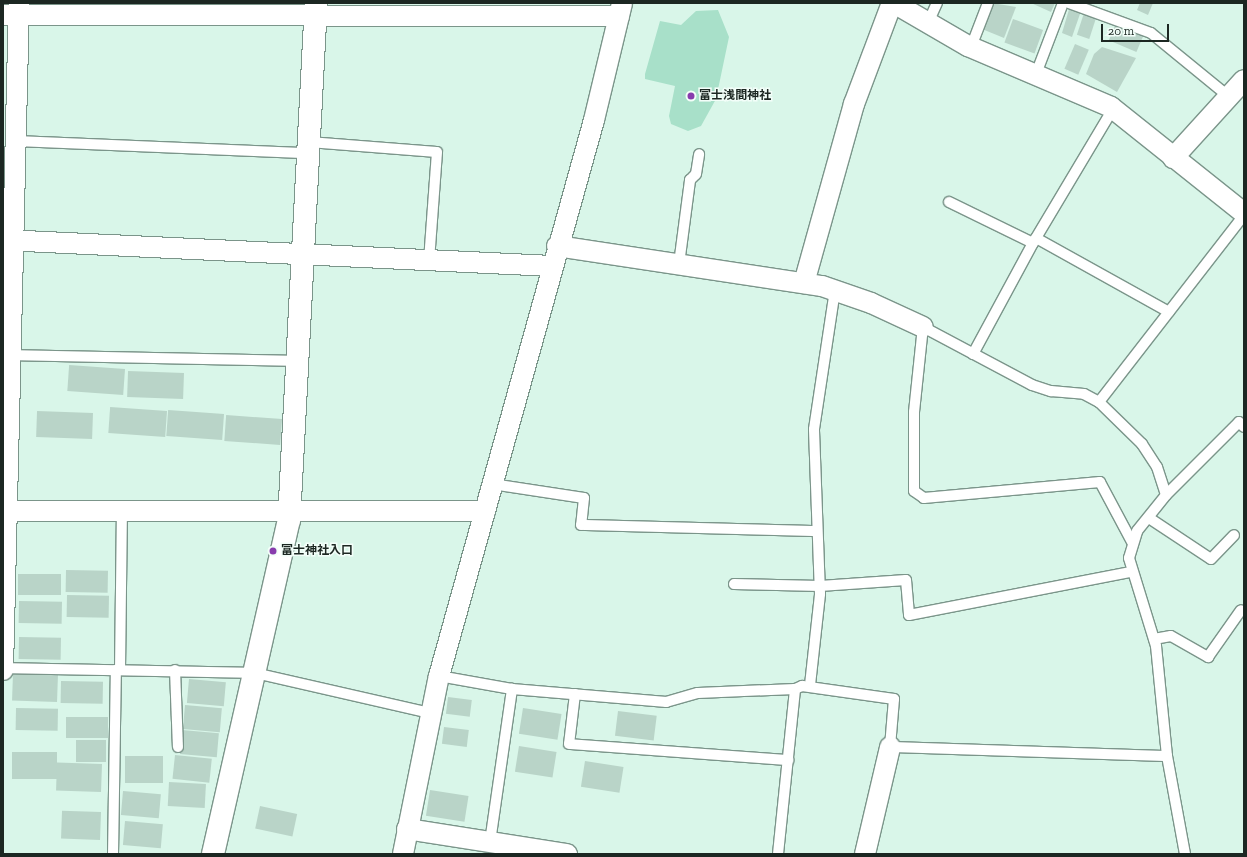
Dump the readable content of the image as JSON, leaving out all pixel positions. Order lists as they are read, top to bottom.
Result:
{
  "places": ["富士浅間神社", "富士神社入口"],
  "scale_bar": "20 m"
}
